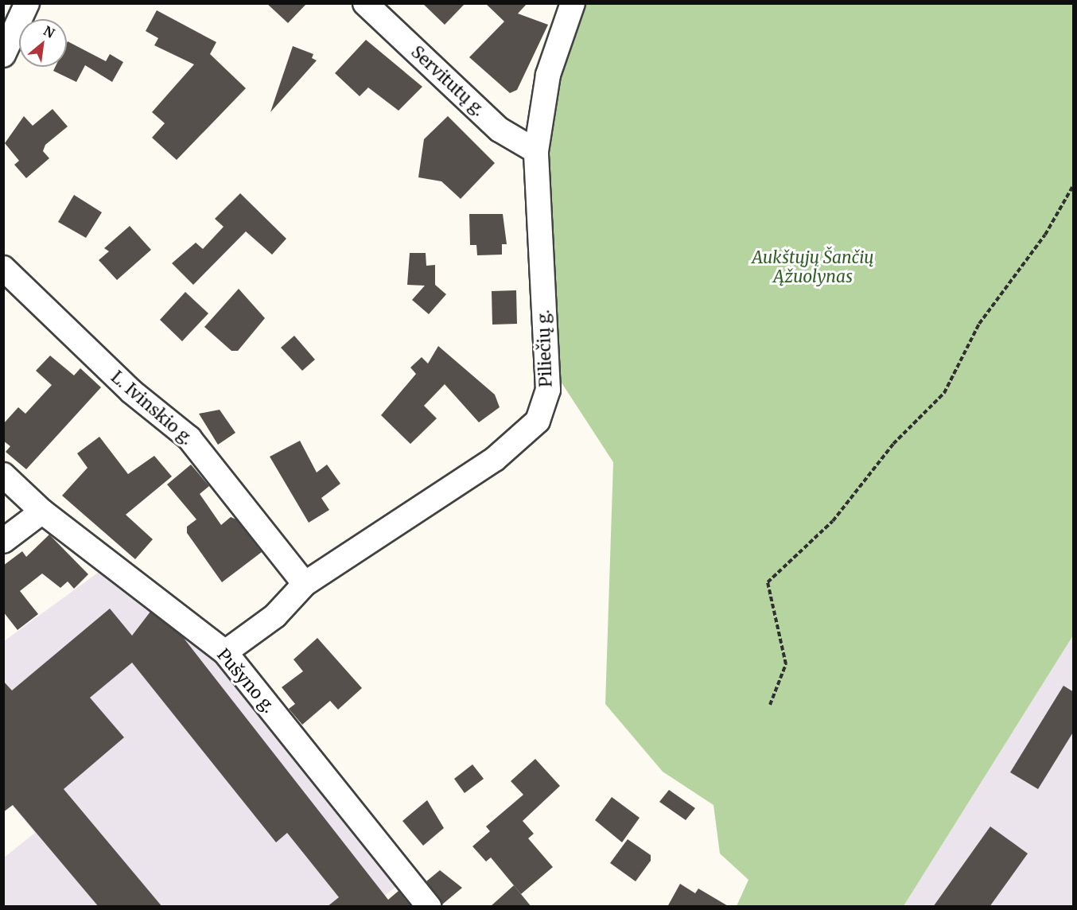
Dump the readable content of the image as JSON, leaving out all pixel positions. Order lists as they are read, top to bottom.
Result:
{
  "streets": {
    "street": [
      "Servitutų g.",
      "Piliečių g.",
      "L. Ivinskio g.",
      "Pušyno g."
    ]
  },
  "crossings": [
    ["Servitutų g.", "Piliečių g."],
    ["Piliečių g.", "L. Ivinskio g."],
    ["Piliečių g.", "Pušyno g."]
  ],
  "parks": ["Aukštųjų Šančių Ąžuolynas"],
  "north": "top right"
}
